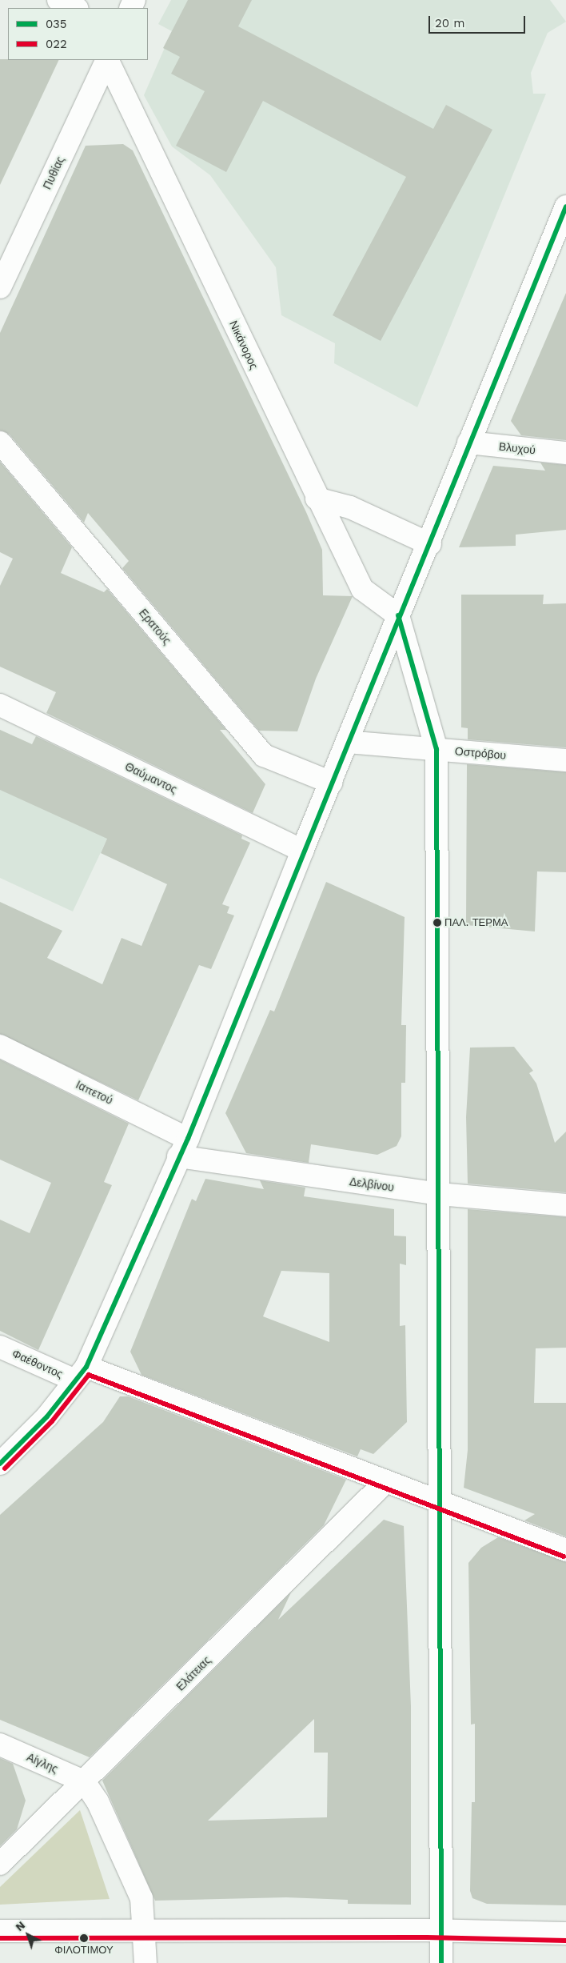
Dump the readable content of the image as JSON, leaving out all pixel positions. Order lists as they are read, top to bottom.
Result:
{
  "streets": {
    "street": [
      "Πυθίας",
      "Νικάνορος",
      "Βλυχού",
      "Ερατούς",
      "Οστρόβου",
      "Θαύμαντος",
      "Ιαπετού",
      "Δελβίνου",
      "Φαέθοντος",
      "Ελάτειας",
      "Αίγλης"
    ]
  },
  "crossings": [
    ["Ιαπετού", "Δελβίνου"],
    ["Φαέθοντος", "Ελάτειας"],
    ["Ελάτειας", "Αίγλης"]
  ],
  "places": ["ΠΑΛ. ΤΕΡΜΑ", "ΦΙΛΟΤΙΜΟΥ"],
  "lines": ["transit line 035", "transit line 022"],
  "legend": ["035", "022"],
  "scale_bar": "20 m",
  "north": "top left"
}
